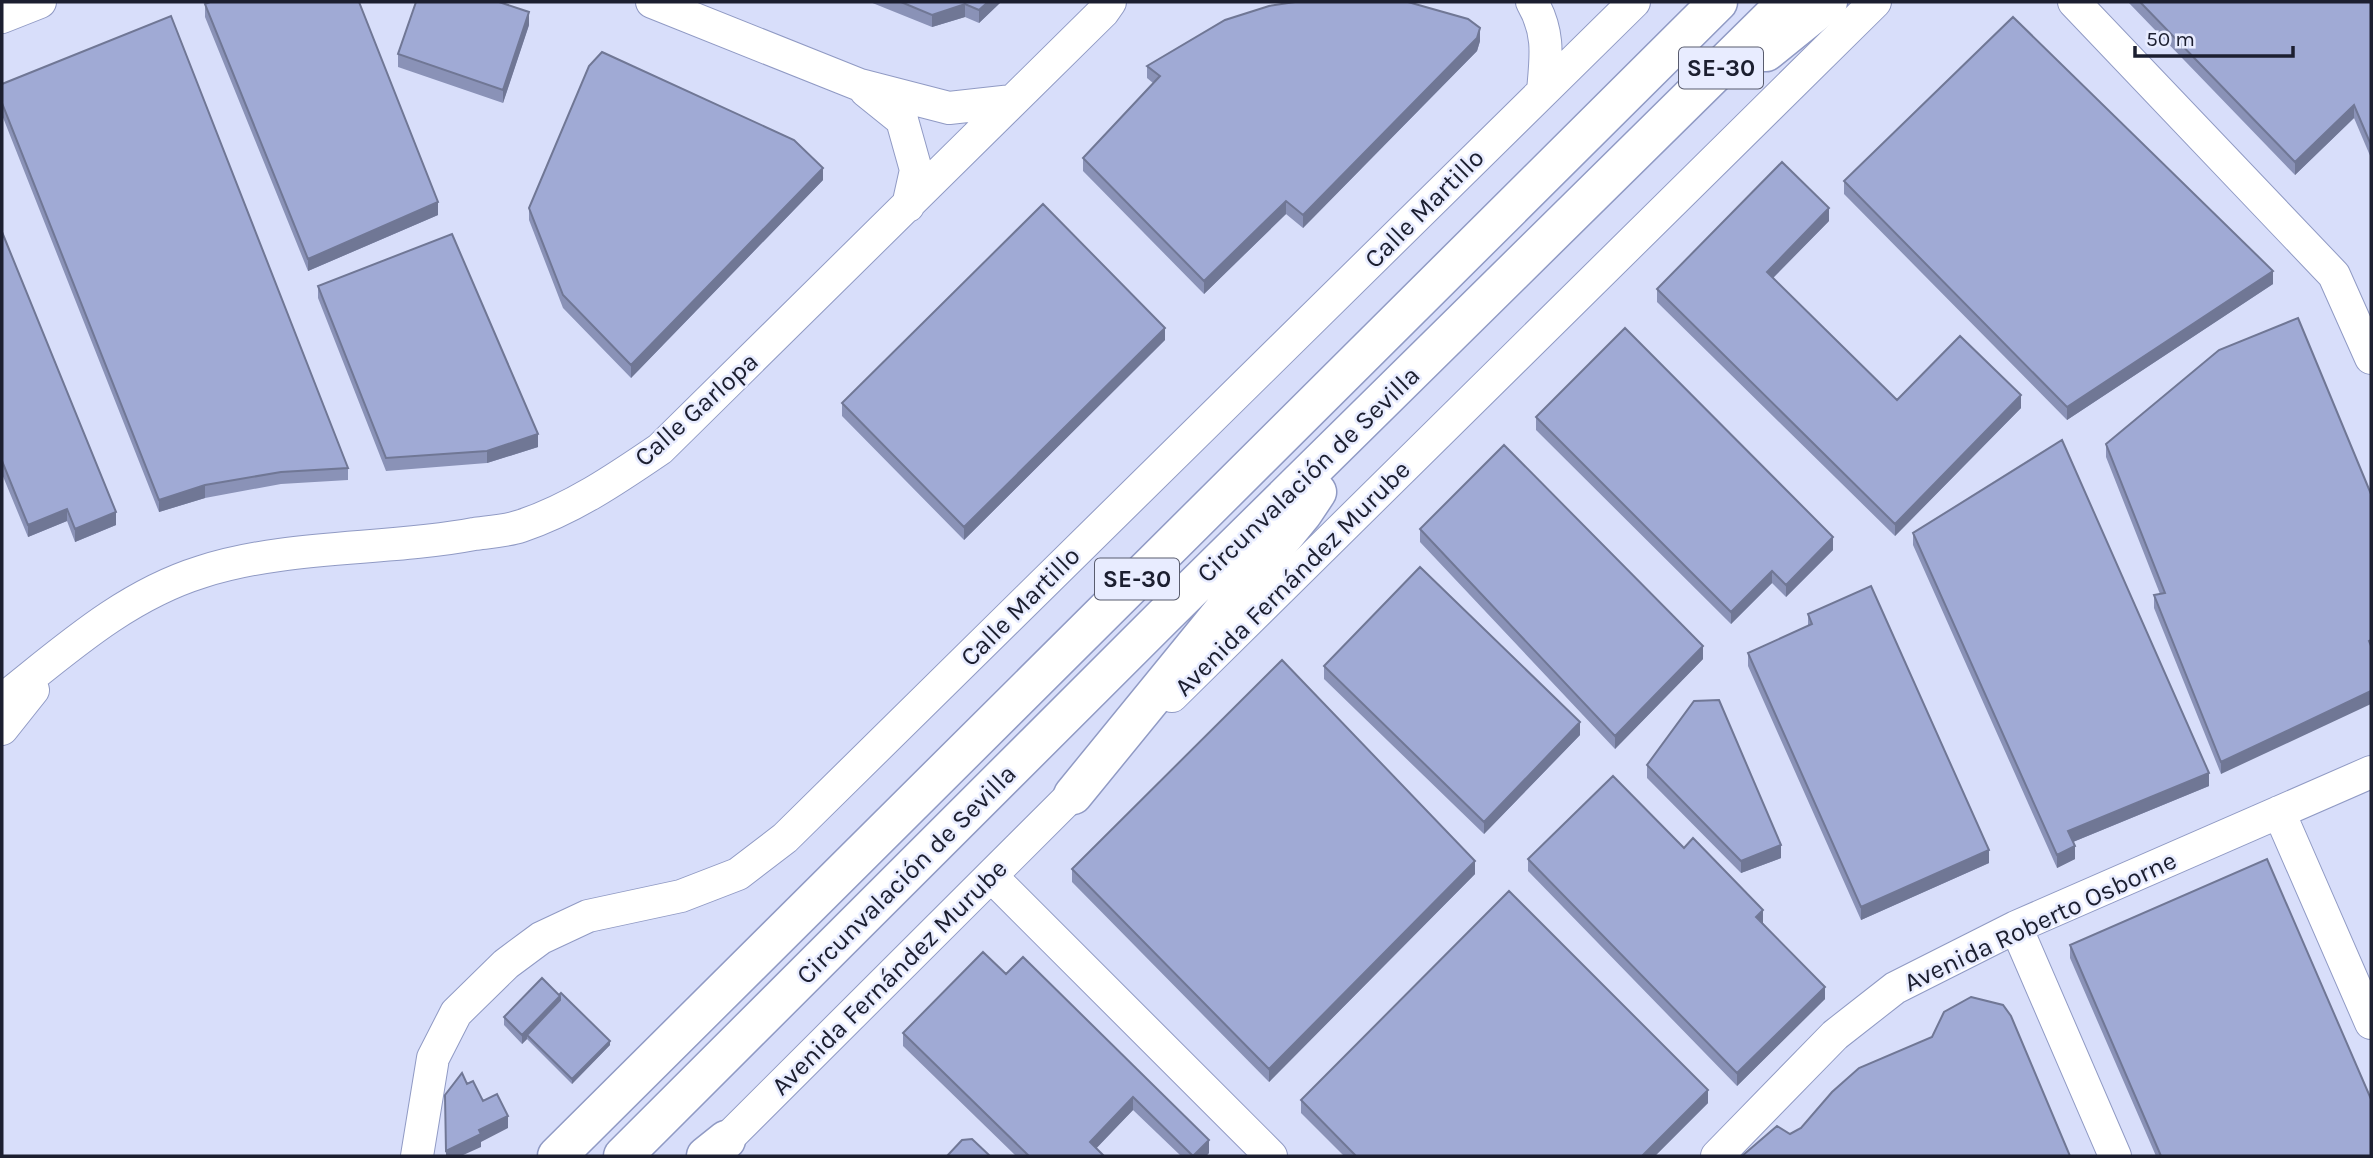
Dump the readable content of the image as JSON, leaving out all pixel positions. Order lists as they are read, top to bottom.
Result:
{
  "streets": {
    "highway": ["SE-30", "Circunvalación de Sevilla"],
    "street": [
      "Calle Martillo",
      "Calle Garlopa",
      "Avenida Fernández Murube",
      "Avenida Roberto Osborne"
    ]
  },
  "scale_bar": "50 m"
}
